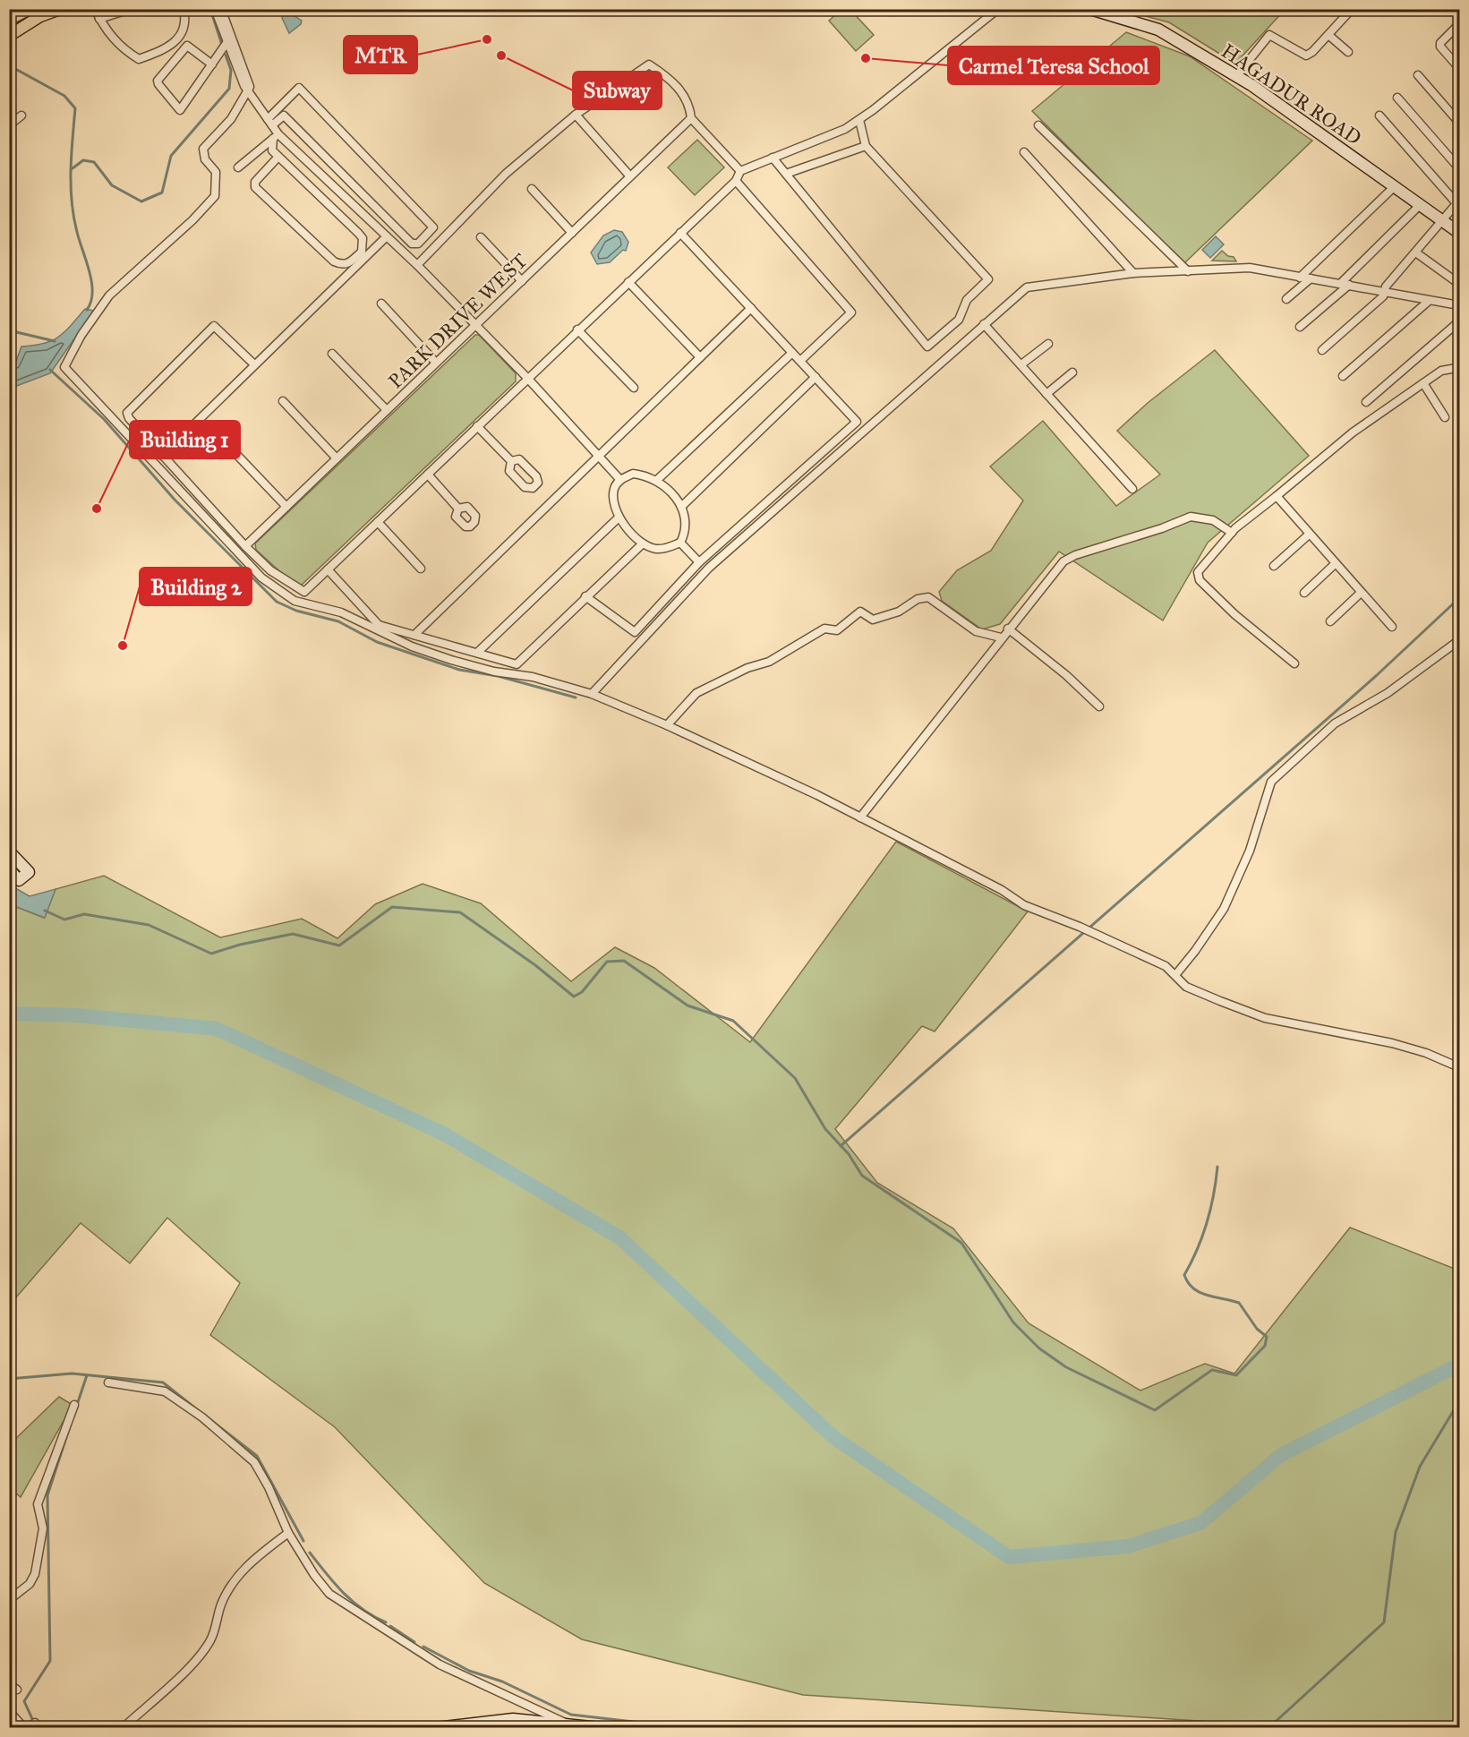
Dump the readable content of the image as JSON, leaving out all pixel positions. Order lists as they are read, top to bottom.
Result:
{
  "streets": {
    "street": ["HAGADUR ROAD", "PARK DRIVE WEST"]
  },
  "places": [
    "MTR",
    "Subway",
    "Carmel Teresa School",
    "Building 1",
    "Building 2"
  ]
}
